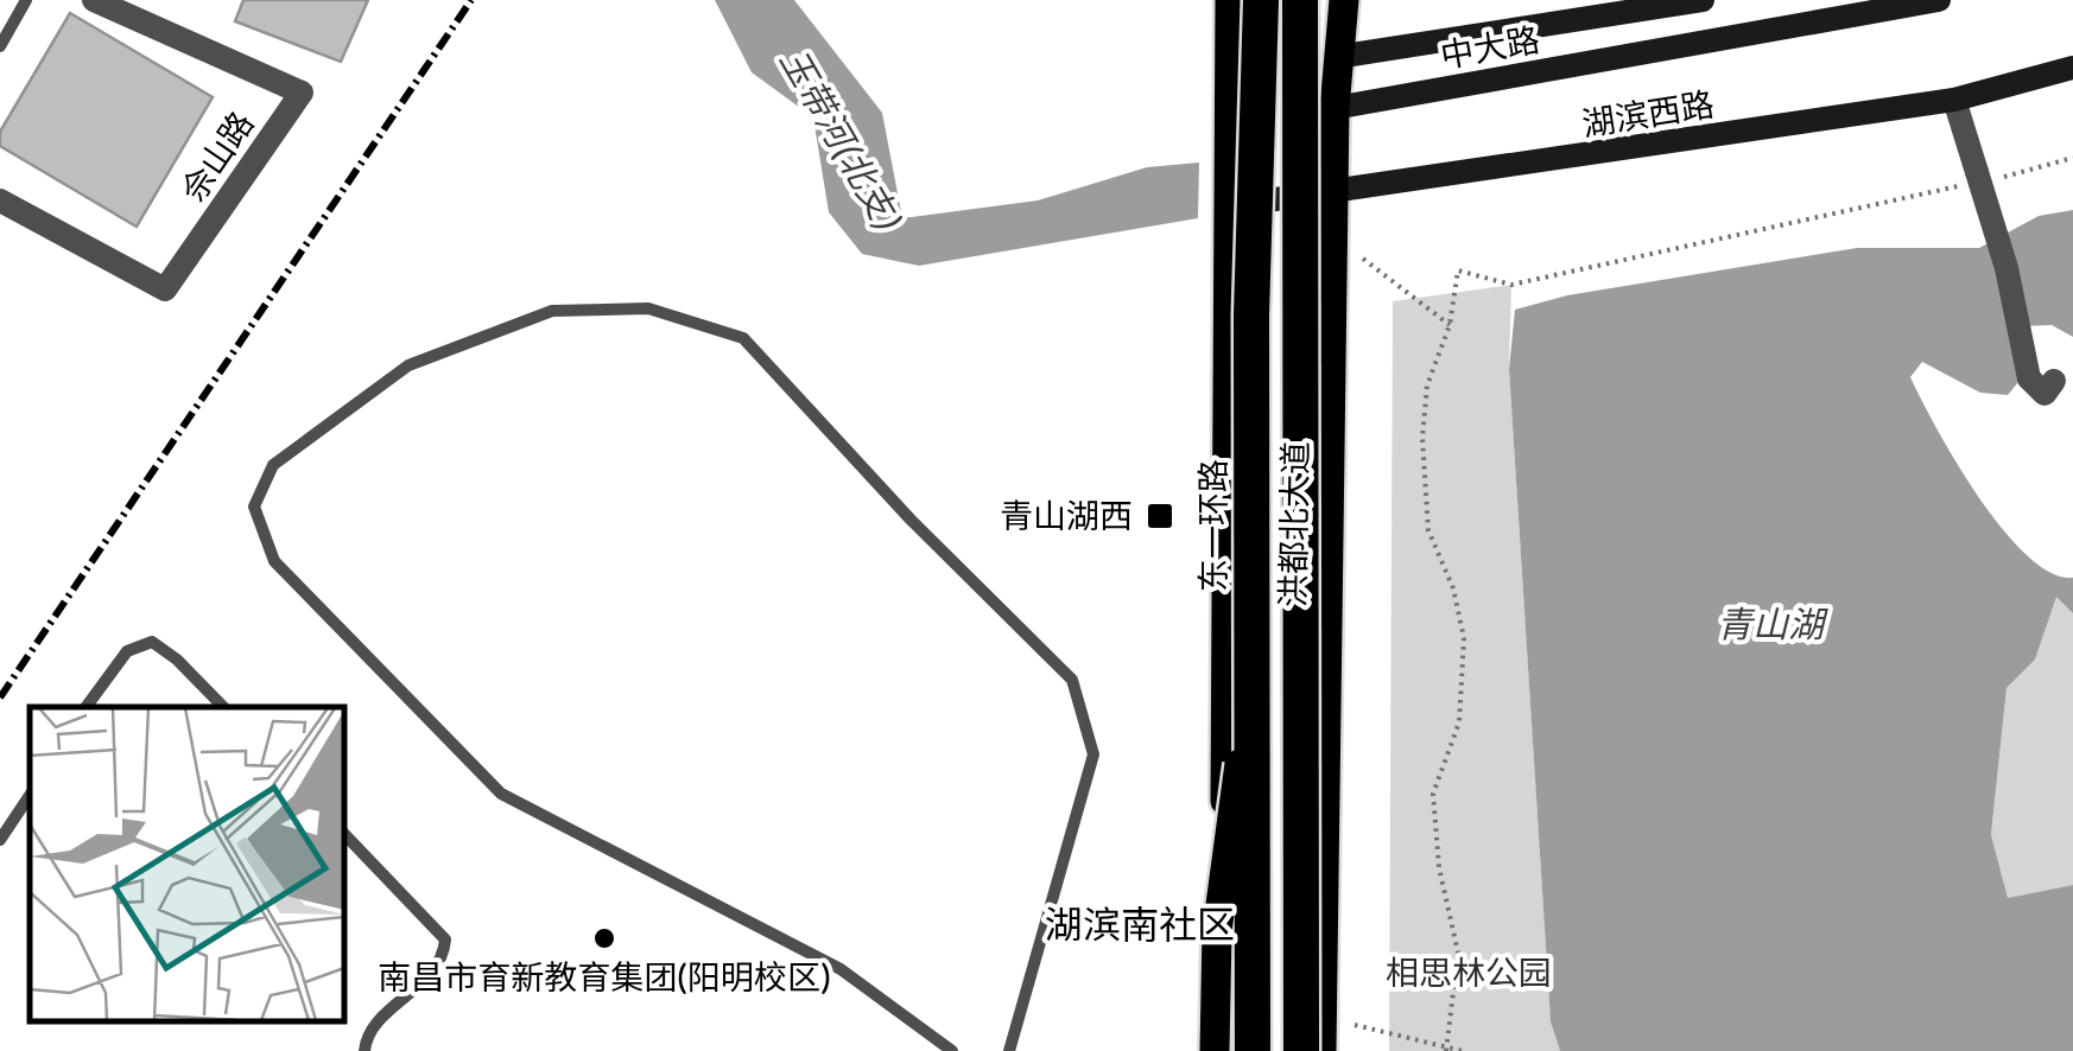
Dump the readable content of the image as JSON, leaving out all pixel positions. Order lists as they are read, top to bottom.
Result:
{
  "streets": {
    "highway": ["东一环路"],
    "main road": ["中大路", "湖滨西路", "洪都北大道"],
    "street": ["佘山路"]
  },
  "crossings": [
    ["中大路", "洪都北大道"],
    ["湖滨西路", "洪都北大道"]
  ],
  "districts": ["湖滨南社区"],
  "water": ["玉带河(北支)", "青山湖"],
  "parks": ["相思林公园"],
  "places": {
    "transit": ["青山湖西"],
    "other": ["南昌市育新教育集团(阳明校区)"]
  }
}
